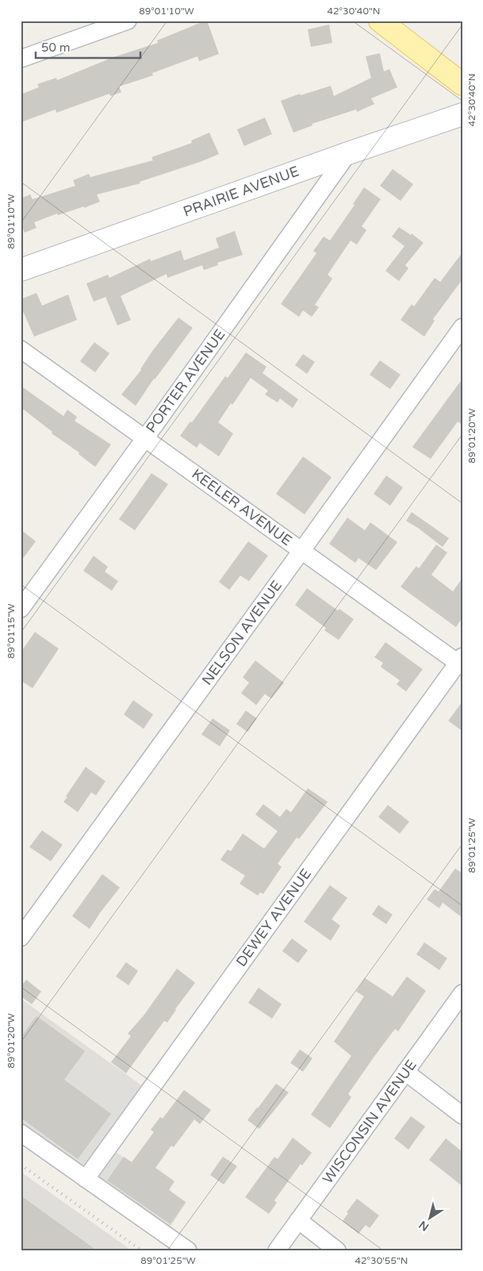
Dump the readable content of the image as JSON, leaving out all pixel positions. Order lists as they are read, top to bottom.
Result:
{
  "streets": {
    "main road": ["PRAIRIE AVENUE"],
    "street": [
      "PORTER AVENUE",
      "KEELER AVENUE",
      "NELSON AVENUE",
      "DEWEY AVENUE",
      "WISCONSIN AVENUE"
    ]
  },
  "crossings": [
    ["PRAIRIE AVENUE", "PORTER AVENUE"],
    ["PORTER AVENUE", "KEELER AVENUE"],
    ["KEELER AVENUE", "NELSON AVENUE"],
    ["KEELER AVENUE", "DEWEY AVENUE"]
  ],
  "scale_bar": "50 m",
  "north": "bottom left",
  "coordinates": [
    "89°01'10\"W",
    "42°30'40\"N",
    "89°01'20\"W",
    "89°01'15\"W",
    "89°01'25\"W",
    "42°30'55\"N"
  ]
}
